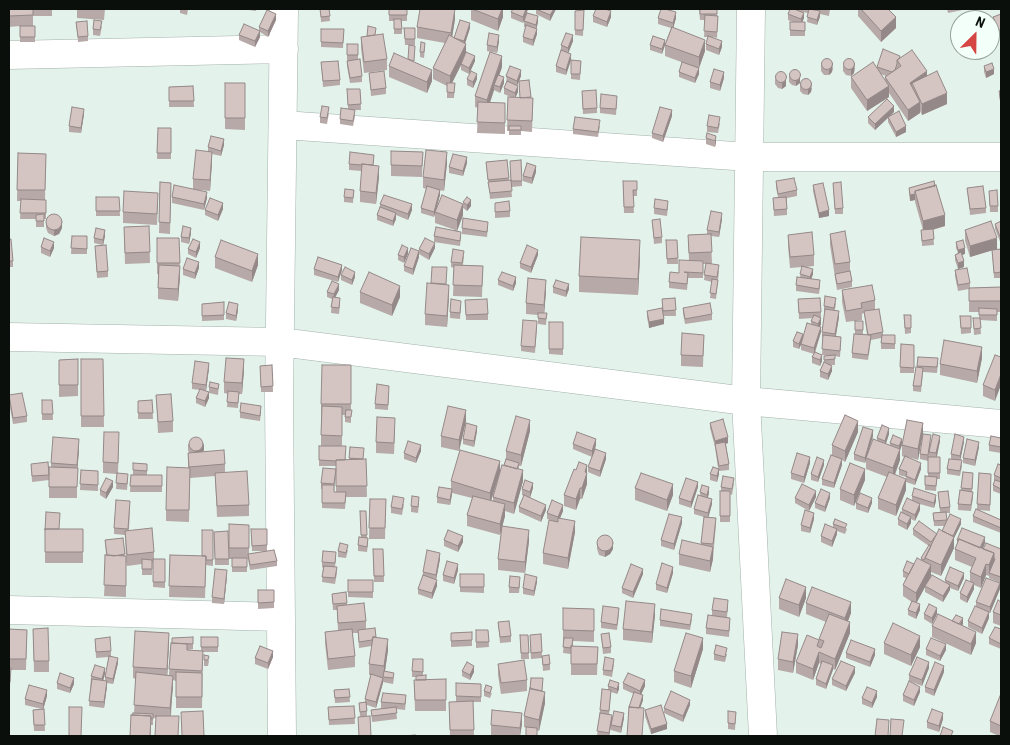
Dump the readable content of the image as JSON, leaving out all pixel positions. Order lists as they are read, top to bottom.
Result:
{
  "north": "top right"
}
